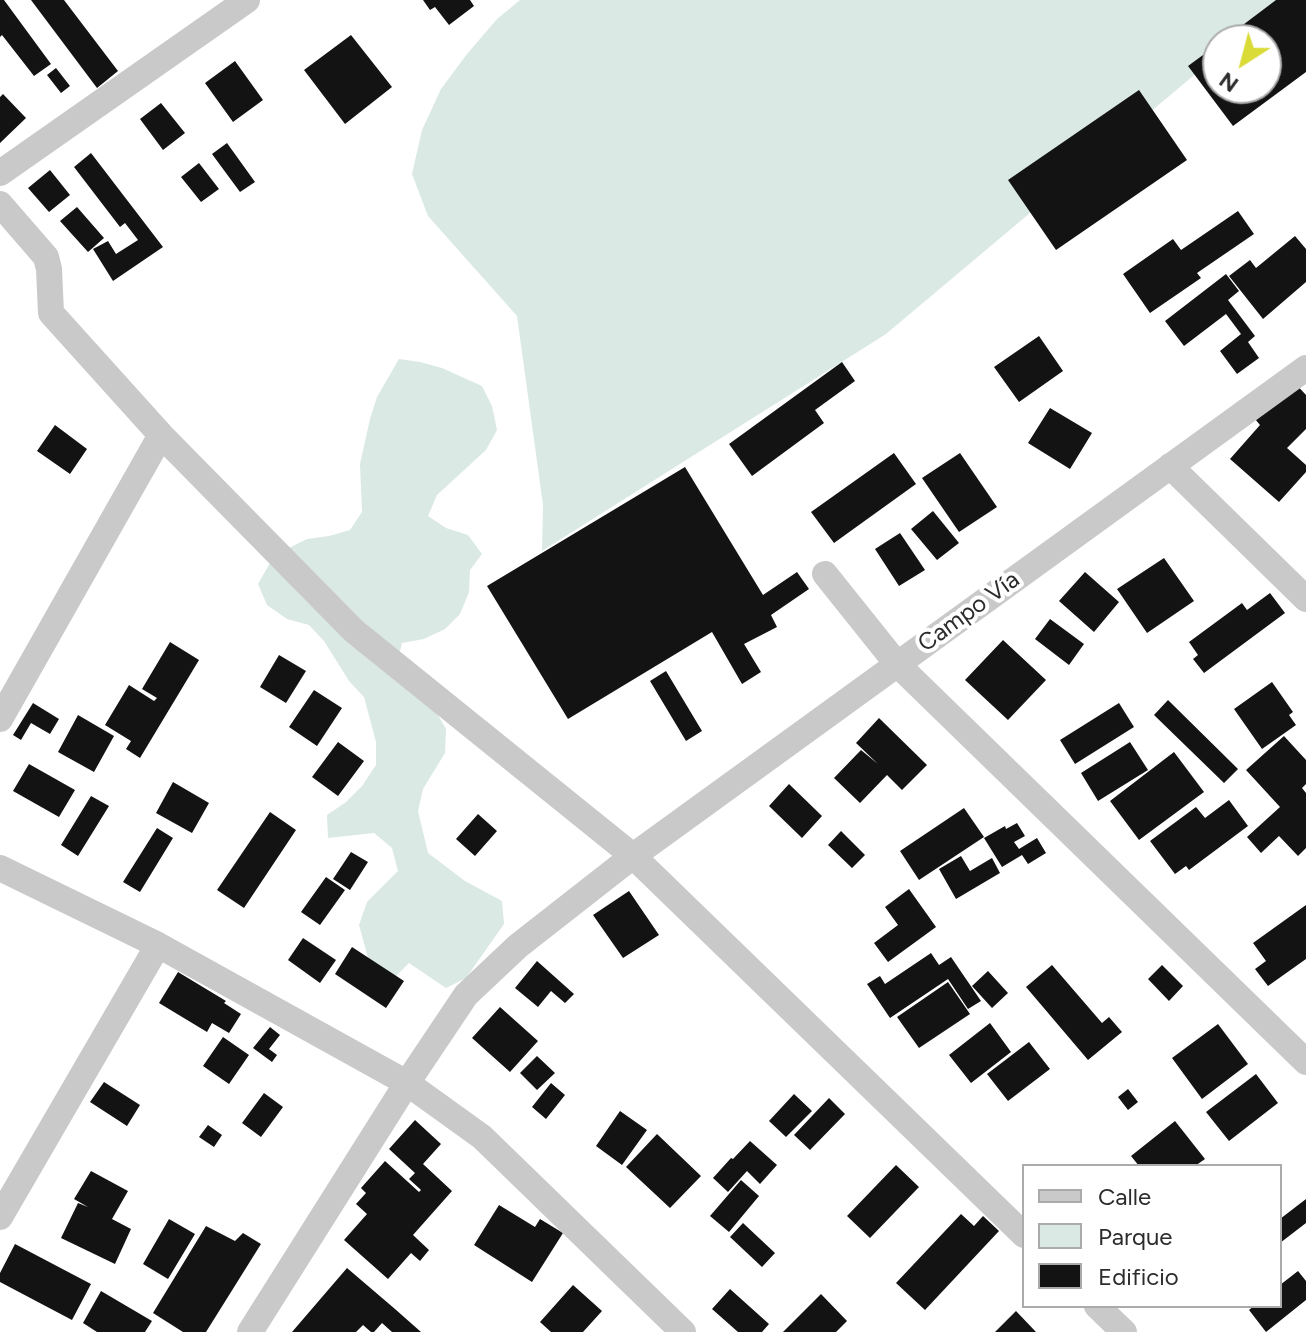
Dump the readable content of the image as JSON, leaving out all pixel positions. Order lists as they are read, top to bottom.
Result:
{
  "streets": {
    "street": ["Campo Vía"]
  },
  "legend": ["Calle", "Parque", "Edificio"],
  "north": "bottom left"
}
